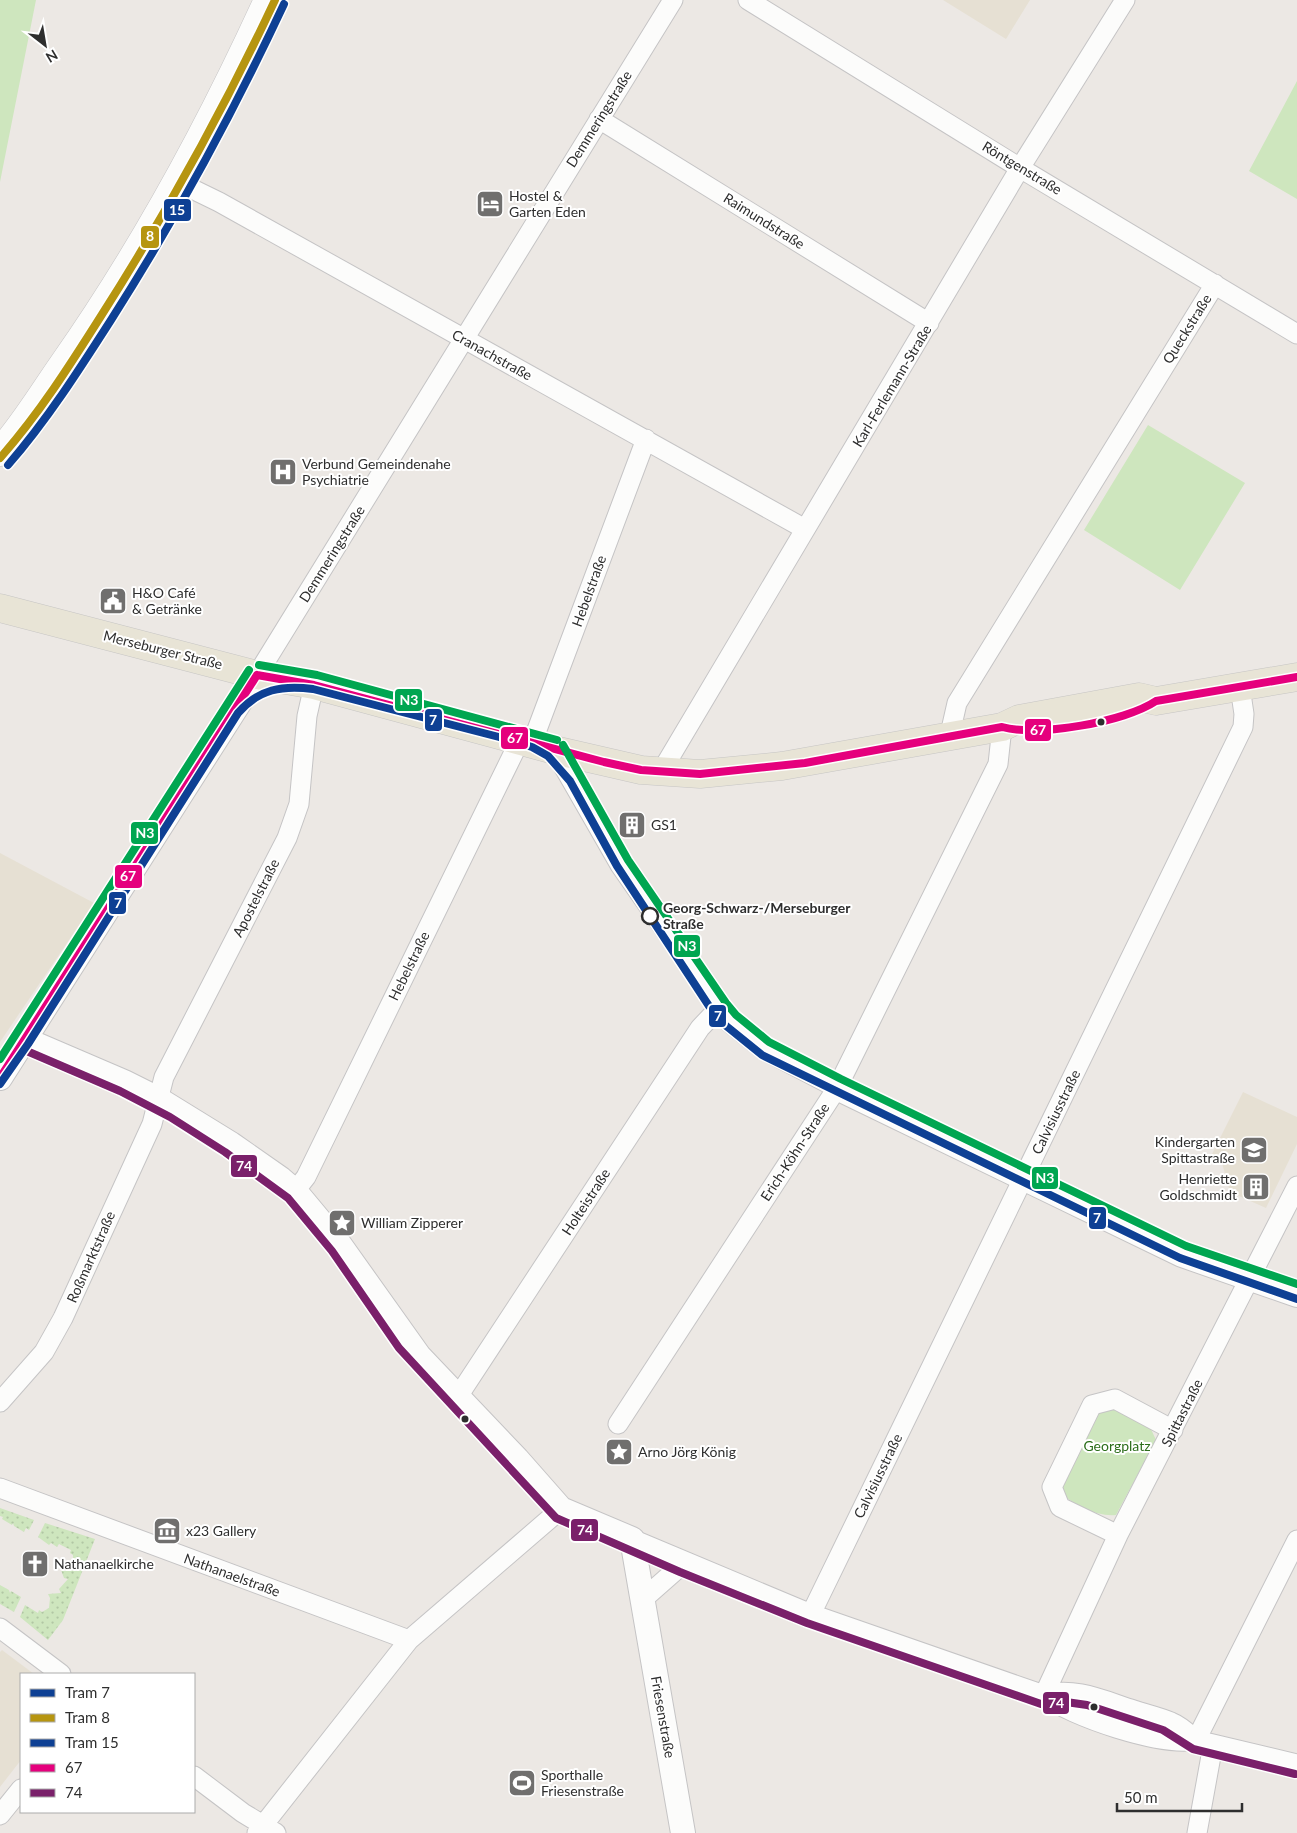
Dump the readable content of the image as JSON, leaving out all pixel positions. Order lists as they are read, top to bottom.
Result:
{
  "streets": {
    "main road": ["Merseburger Straße"],
    "street": [
      "Demmeringstraße",
      "Röntgenstraße",
      "Raimundstraße",
      "Queckstraße",
      "Cranachstraße",
      "Karl-Ferlemann-Straße",
      "Hebelstraße",
      "Apostelstraße",
      "Calvisiusstraße",
      "Erich-Köhn-Straße",
      "Holteistraße",
      "Roßmarktstraße",
      "Spittastraße",
      "Nathanaelstraße",
      "Friesenstraße"
    ]
  },
  "crossings": [
    ["Demmeringstraße", "Raimundstraße"],
    ["Demmeringstraße", "Cranachstraße"],
    ["Demmeringstraße", "Merseburger Straße"],
    ["Röntgenstraße", "Queckstraße"],
    ["Röntgenstraße", "Karl-Ferlemann-Straße"],
    ["Raimundstraße", "Karl-Ferlemann-Straße"],
    ["Queckstraße", "Merseburger Straße"],
    ["Cranachstraße", "Karl-Ferlemann-Straße"],
    ["Cranachstraße", "Hebelstraße"],
    ["Karl-Ferlemann-Straße", "Merseburger Straße"],
    ["Hebelstraße", "Merseburger Straße"],
    ["Merseburger Straße", "Apostelstraße"],
    ["Merseburger Straße", "Calvisiusstraße"],
    ["Merseburger Straße", "Erich-Köhn-Straße"],
    ["Apostelstraße", "Roßmarktstraße"]
  ],
  "parks": ["Georgplatz"],
  "places": {
    "hotel": ["Hostel & Garten Eden"],
    "hospital": ["Verbund Gemeindenahe Psychiatrie"],
    "public building": ["H&O Café & Getränke"],
    "building": ["GS1", "Henriette Goldschmidt"],
    "other": ["Georg-Schwarz-/Merseburger Straße"],
    "school or university": ["Kindergarten Spittastraße"],
    "place": ["William Zipperer", "Arno Jörg König"],
    "museum": ["x23 Gallery"],
    "church": ["Nathanaelkirche"],
    "sports": ["Sporthalle Friesenstraße"]
  },
  "lines": [
    "tram line 8",
    "tram line 15",
    "transit line N3",
    "transit line 67",
    "tram line 7",
    "transit line 74"
  ],
  "legend": [
    "Tram 7",
    "Tram 8",
    "Tram 15",
    "67",
    "74"
  ],
  "scale_bar": "50 m",
  "north": "bottom right"
}
